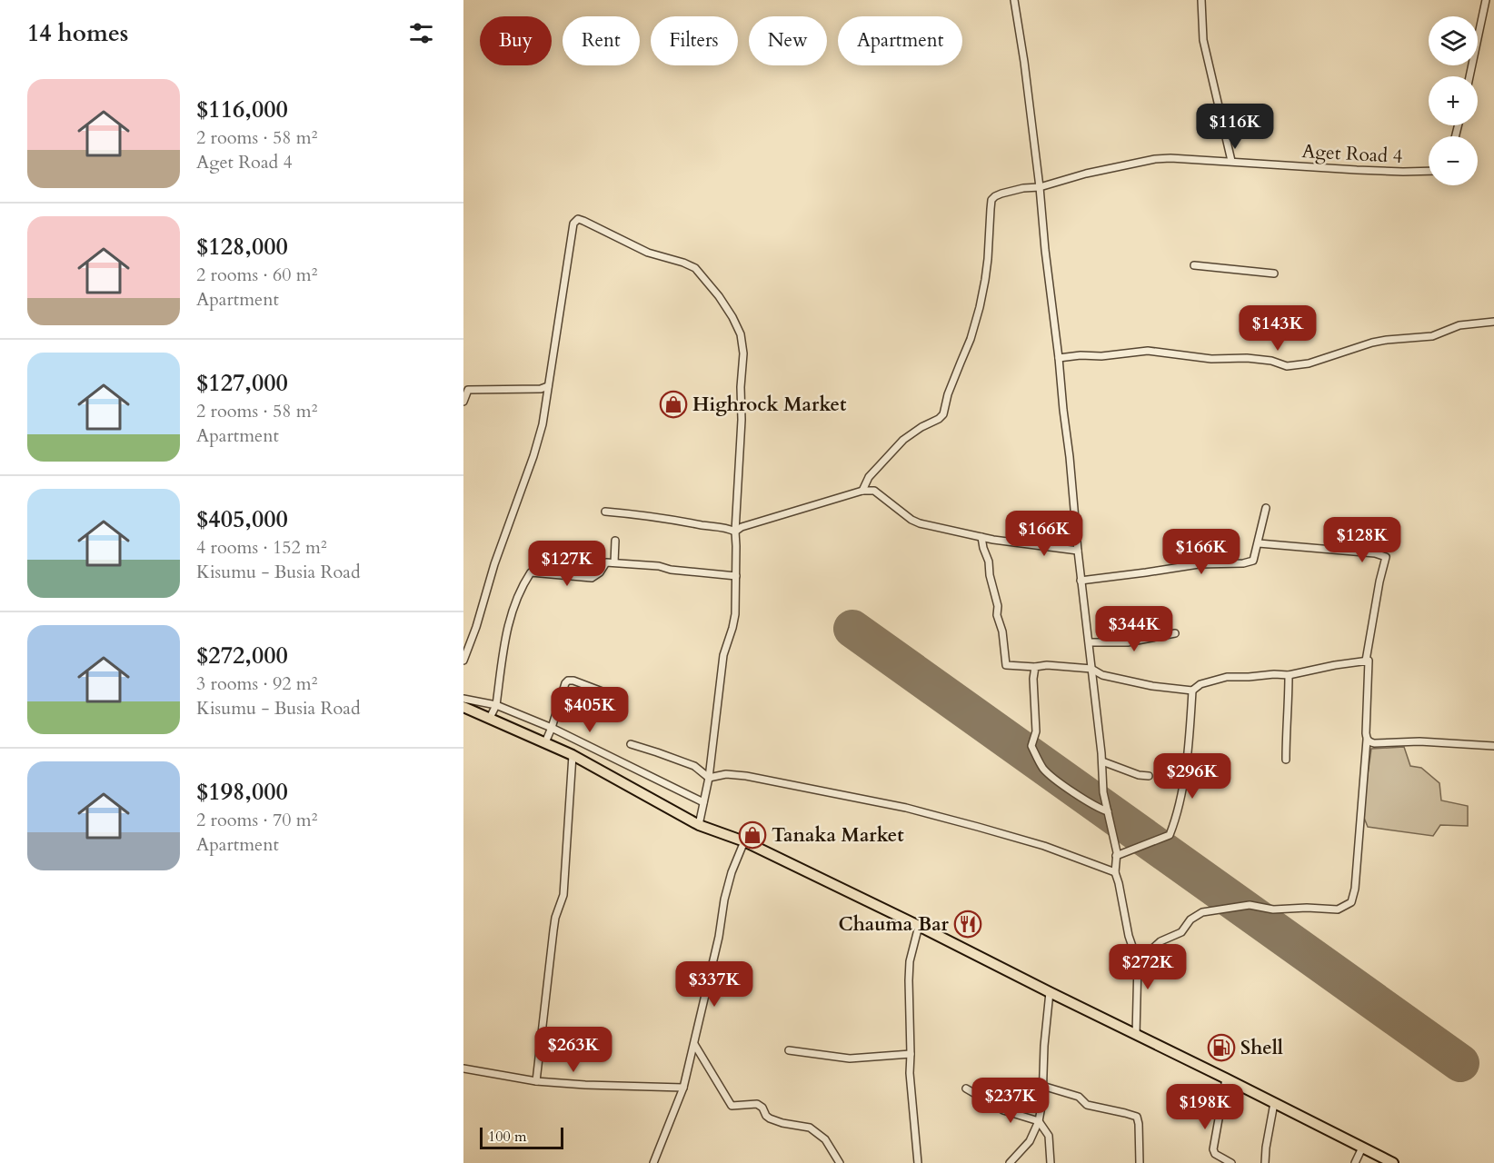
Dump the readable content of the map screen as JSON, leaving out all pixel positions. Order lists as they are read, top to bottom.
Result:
{
  "streets": {
    "street": ["Aget Road 4"]
  },
  "places": {
    "shop": ["Highrock Market", "Tanaka Market"],
    "restaurant": ["Chauma Bar"],
    "fuel station": ["Shell"]
  },
  "scale_bar": "100 m",
  "page": {
    "heading": "14 homes",
    "map_buttons": ["+", "−"],
    "chip": [
      "Buy",
      "Rent",
      "Filters",
      "New",
      "Apartment"
    ],
    "list": [
      {
        "name": "$116,000",
        "note": "2 rooms · 58 m² · Aget Road 4"
      },
      {
        "name": "$128,000",
        "note": "2 rooms · 60 m² · Apartment"
      },
      {
        "name": "$127,000",
        "note": "2 rooms · 58 m² · Apartment"
      },
      {
        "name": "$405,000",
        "note": "4 rooms · 152 m² · Kisumu - Busia Road"
      },
      {
        "name": "$272,000",
        "note": "3 rooms · 92 m² · Kisumu - Busia Road"
      },
      {
        "name": "$198,000",
        "note": "2 rooms · 70 m² · Apartment"
      }
    ],
    "price": [
      "$116K",
      "$143K",
      "$166K",
      "$128K",
      "$166K",
      "$127K",
      "$344K",
      "$405K",
      "$296K",
      "$272K",
      "$337K",
      "$263K",
      "$237K",
      "$198K"
    ],
    "scale": "100 m"
  }
}
